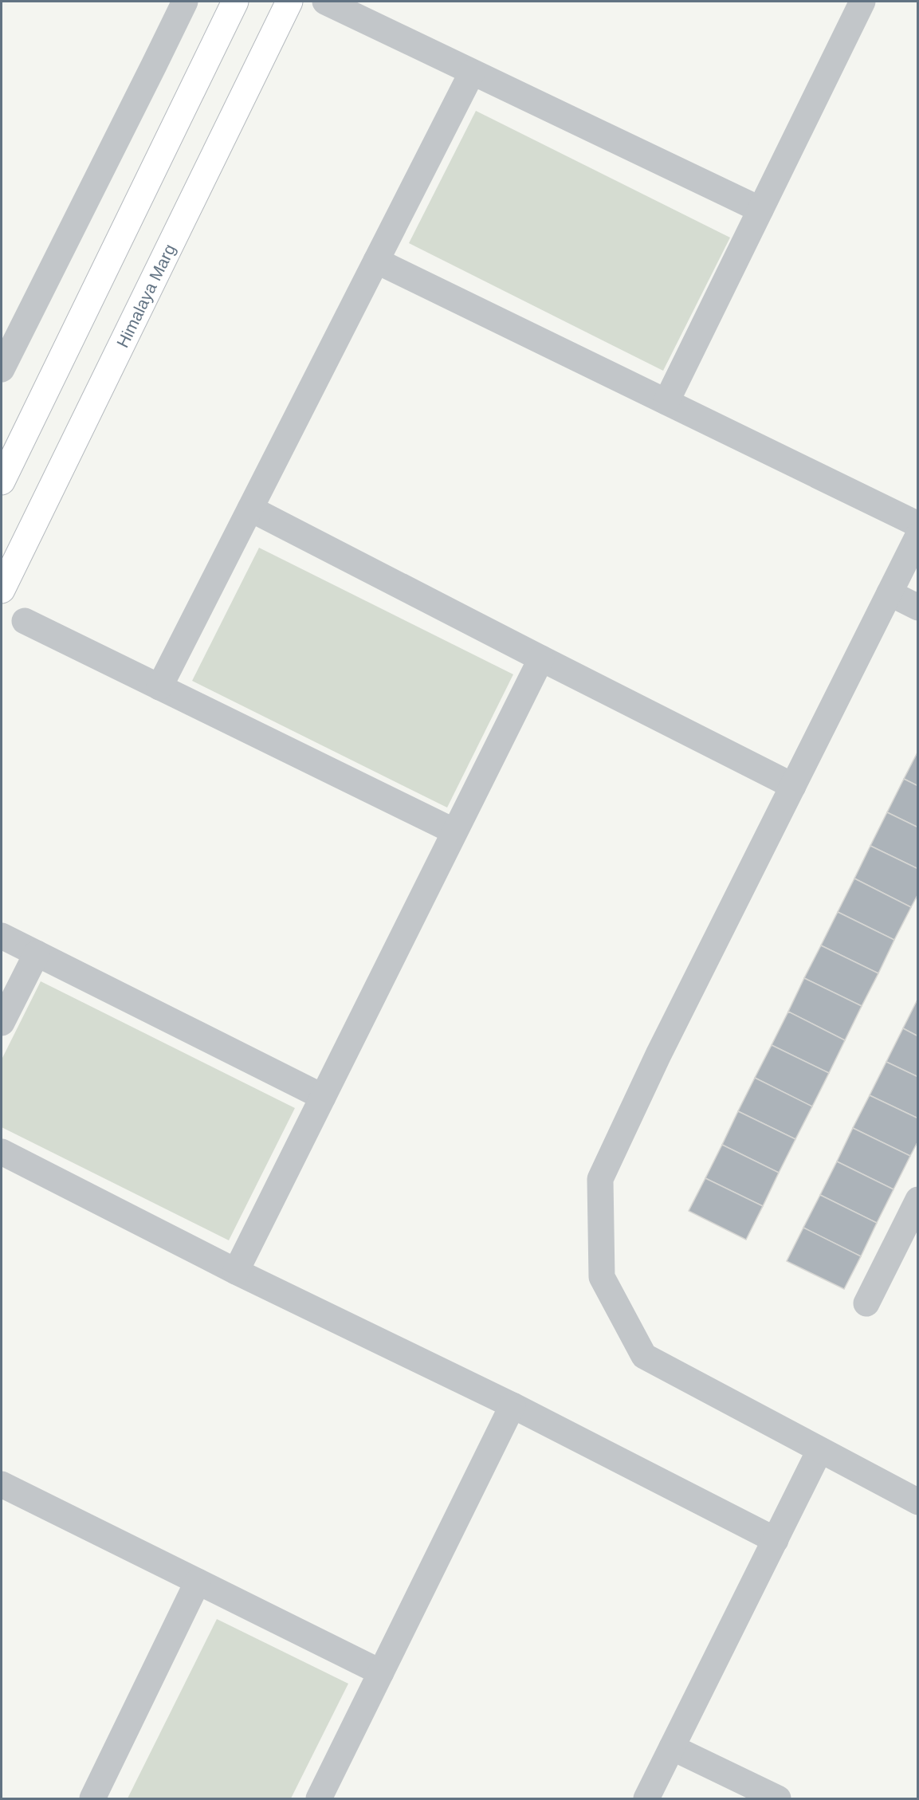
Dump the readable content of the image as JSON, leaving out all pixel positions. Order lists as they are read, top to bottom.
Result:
{
  "streets": {
    "main road": ["Himalaya Marg"]
  }
}
